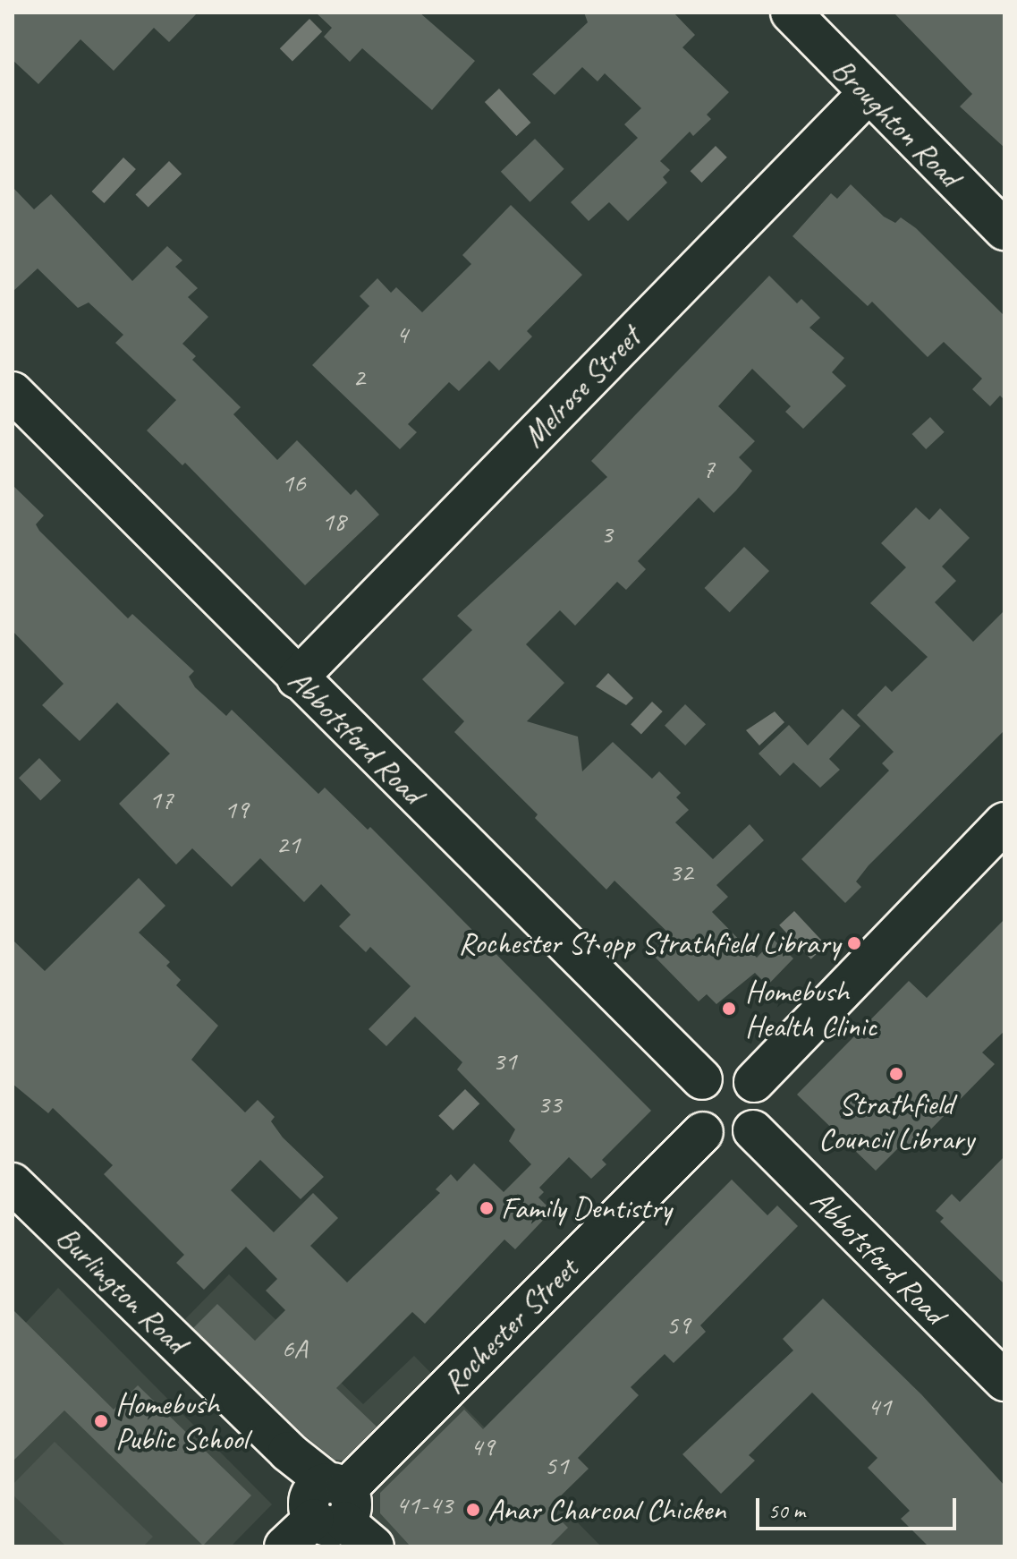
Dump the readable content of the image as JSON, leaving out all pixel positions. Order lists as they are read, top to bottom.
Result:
{
  "streets": {
    "street": [
      "Broughton Road",
      "Melrose Street",
      "Abbotsford Road",
      "Burlington Road",
      "Rochester Street"
    ]
  },
  "crossings": [
    ["Broughton Road", "Melrose Street"],
    ["Melrose Street", "Abbotsford Road"],
    ["Abbotsford Road", "Rochester Street"],
    ["Burlington Road", "Rochester Street"]
  ],
  "places": [
    "Rochester St opp Strathfield Library",
    "Homebush Health Clinic",
    "Strathfield Council Library",
    "Family Dentistry",
    "Homebush Public School",
    "Anar Charcoal Chicken"
  ],
  "house_numbers": [
    "4",
    "2",
    "7",
    "16",
    "18",
    "3",
    "17",
    "19",
    "21",
    "32",
    "31",
    "33",
    "59",
    "6A",
    "41",
    "49",
    "51",
    "41-43"
  ],
  "scale_bar": "50 m"
}
